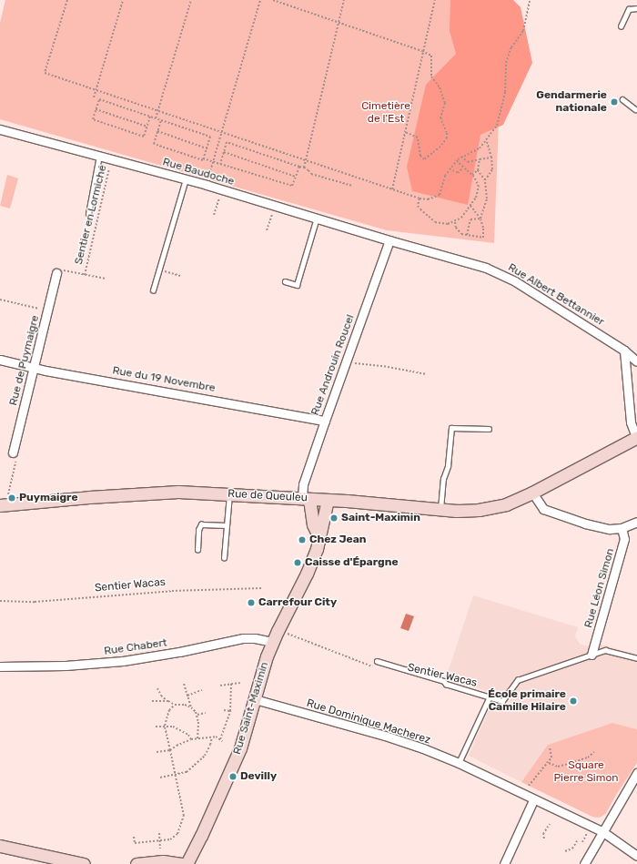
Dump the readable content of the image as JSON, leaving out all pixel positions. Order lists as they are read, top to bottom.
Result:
{
  "streets": {
    "street": [
      "Rue Baudoche",
      "Rue Albert Bettannier",
      "Rue de Puymaigre",
      "Rue Androuin Roucel",
      "Rue du 19 Novembre",
      "Rue de Queuleu",
      "Rue Léon Simon",
      "Rue Chabert",
      "Rue Saint-Maximin",
      "Rue Dominique Macherez"
    ],
    "lane": ["Sentier Wacas"],
    "path": ["Sentier en Lormiché"]
  },
  "crossings": [
    ["Rue Baudoche", "Sentier en Lormiché"],
    ["Rue Baudoche", "Rue Albert Bettannier"],
    ["Rue Baudoche", "Rue Androuin Roucel"],
    ["Sentier en Lormiché", "Rue de Puymaigre"],
    ["Rue Albert Bettannier", "Rue Androuin Roucel"],
    ["Rue de Puymaigre", "Rue du 19 Novembre"],
    ["Rue Androuin Roucel", "Rue du 19 Novembre"],
    ["Rue Androuin Roucel", "Rue de Queuleu"],
    ["Rue de Queuleu", "Rue Saint-Maximin"],
    ["Sentier Wacas", "Rue Léon Simon"],
    ["Rue Chabert", "Rue Saint-Maximin"],
    ["Rue Saint-Maximin", "Rue Dominique Macherez"]
  ],
  "parks": ["Cimetière de l'Est", "Square Pierre Simon"],
  "places": [
    "Gendarmerie nationale",
    "Puymaigre",
    "Saint-Maximin",
    "Chez Jean",
    "Caisse d'Épargne",
    "Carrefour City",
    "École primaire Camille Hilaire",
    "Devilly"
  ]
}
